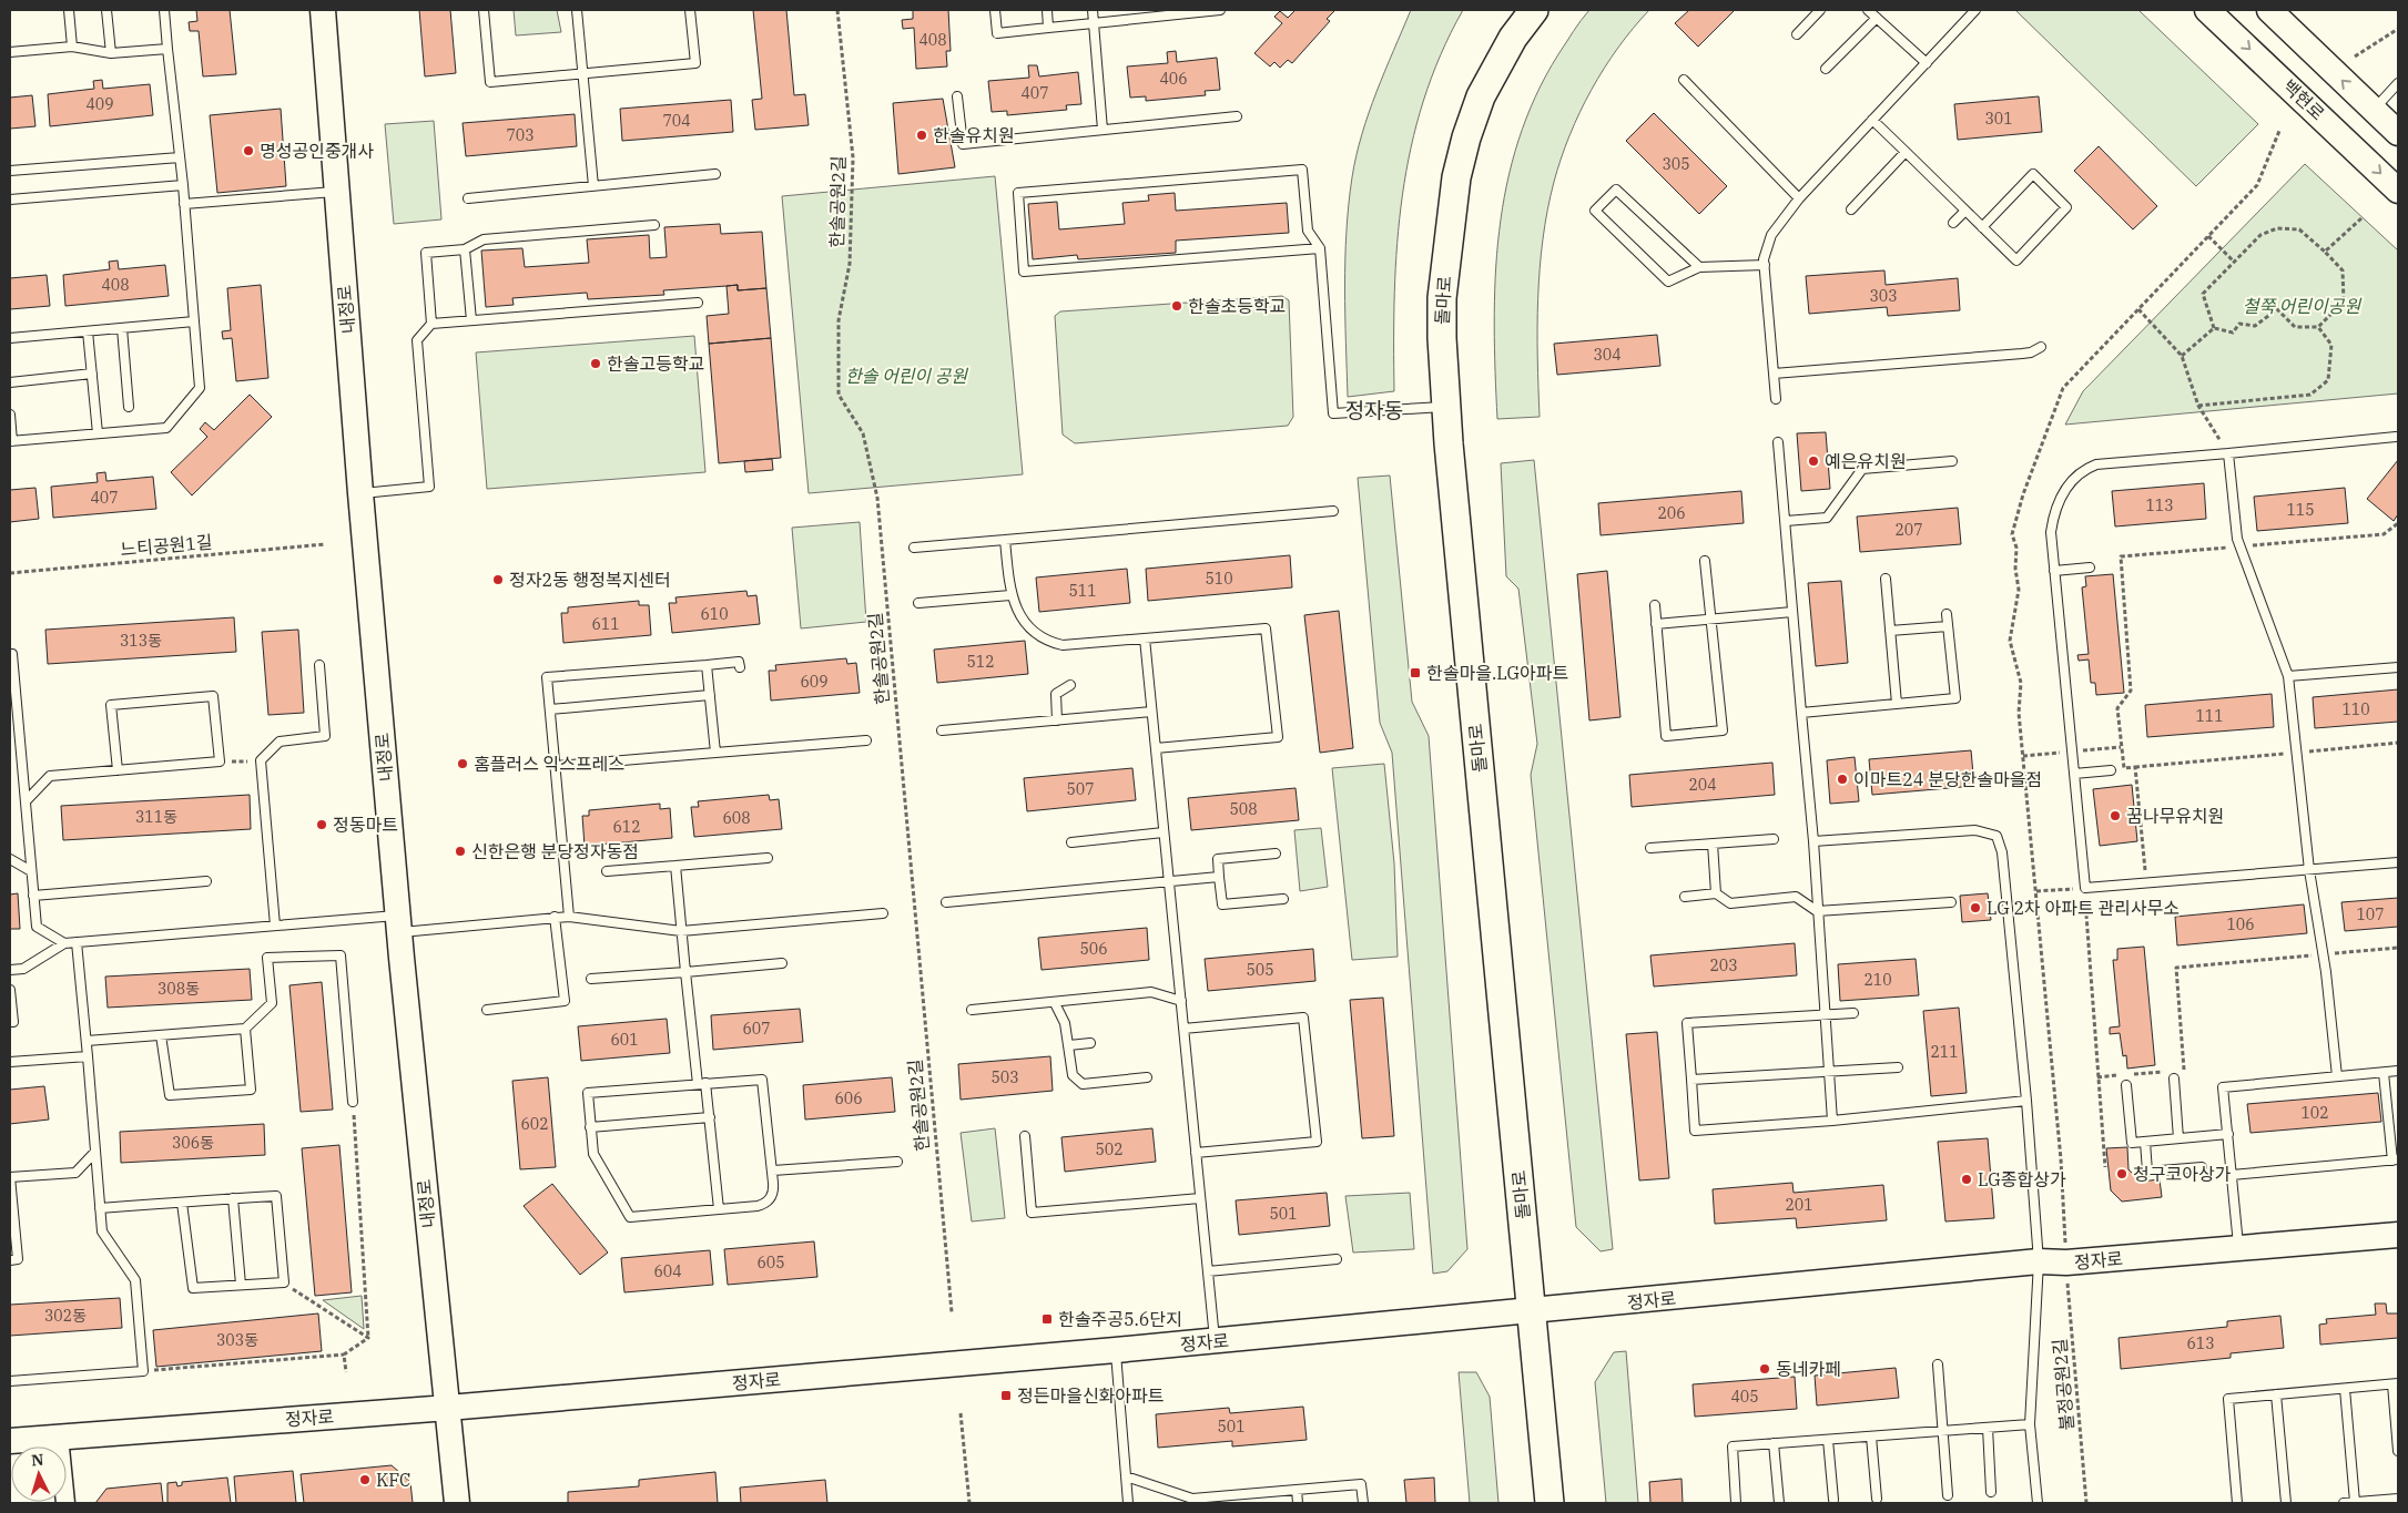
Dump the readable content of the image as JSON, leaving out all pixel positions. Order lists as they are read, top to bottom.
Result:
{
  "streets": {
    "main road": ["돌마로"],
    "street": ["백현로", "내정로", "정자로"],
    "path": ["한솔공원2길", "느티공원1길", "불정공원2길"]
  },
  "crossings": [
    ["돌마로", "정자로"],
    ["내정로", "정자로"],
    ["정자로", "불정공원2길"]
  ],
  "districts": ["정자동"],
  "parks": ["철쭉 어린이공원", "한솔 어린이 공원"],
  "places": {
    "other": [
      "한솔유치원",
      "명성공인중개사",
      "한솔초등학교",
      "한솔고등학교",
      "예은유치원",
      "정자2동 행정복지센터",
      "홈플러스 익스프레스",
      "이마트24 분당한솔마을점",
      "꿈나무유치원",
      "정동마트",
      "신한은행 분당정자동점",
      "LG 2차 아파트 관리사무소",
      "청구코아상가",
      "LG종합상가",
      "동네카페",
      "KFC"
    ],
    "transit": ["한솔마을.LG아파트", "한솔주공5.6단지", "정든마을신화아파트"]
  },
  "house_numbers": [
    "408",
    "406",
    "407",
    "409",
    "301",
    "704",
    "703",
    "305",
    "408",
    "303",
    "304",
    "407",
    "113",
    "115",
    "206",
    "207",
    "510",
    "511",
    "610",
    "611",
    "313동",
    "512",
    "609",
    "110",
    "111",
    "204",
    "507",
    "508",
    "311동",
    "608",
    "612",
    "107",
    "106",
    "506",
    "203",
    "505",
    "210",
    "308동",
    "607",
    "601",
    "211",
    "503",
    "606",
    "102",
    "602",
    "306동",
    "502",
    "201",
    "501",
    "605",
    "604",
    "302동",
    "303동",
    "613",
    "405",
    "501"
  ],
  "north": "top"
}
